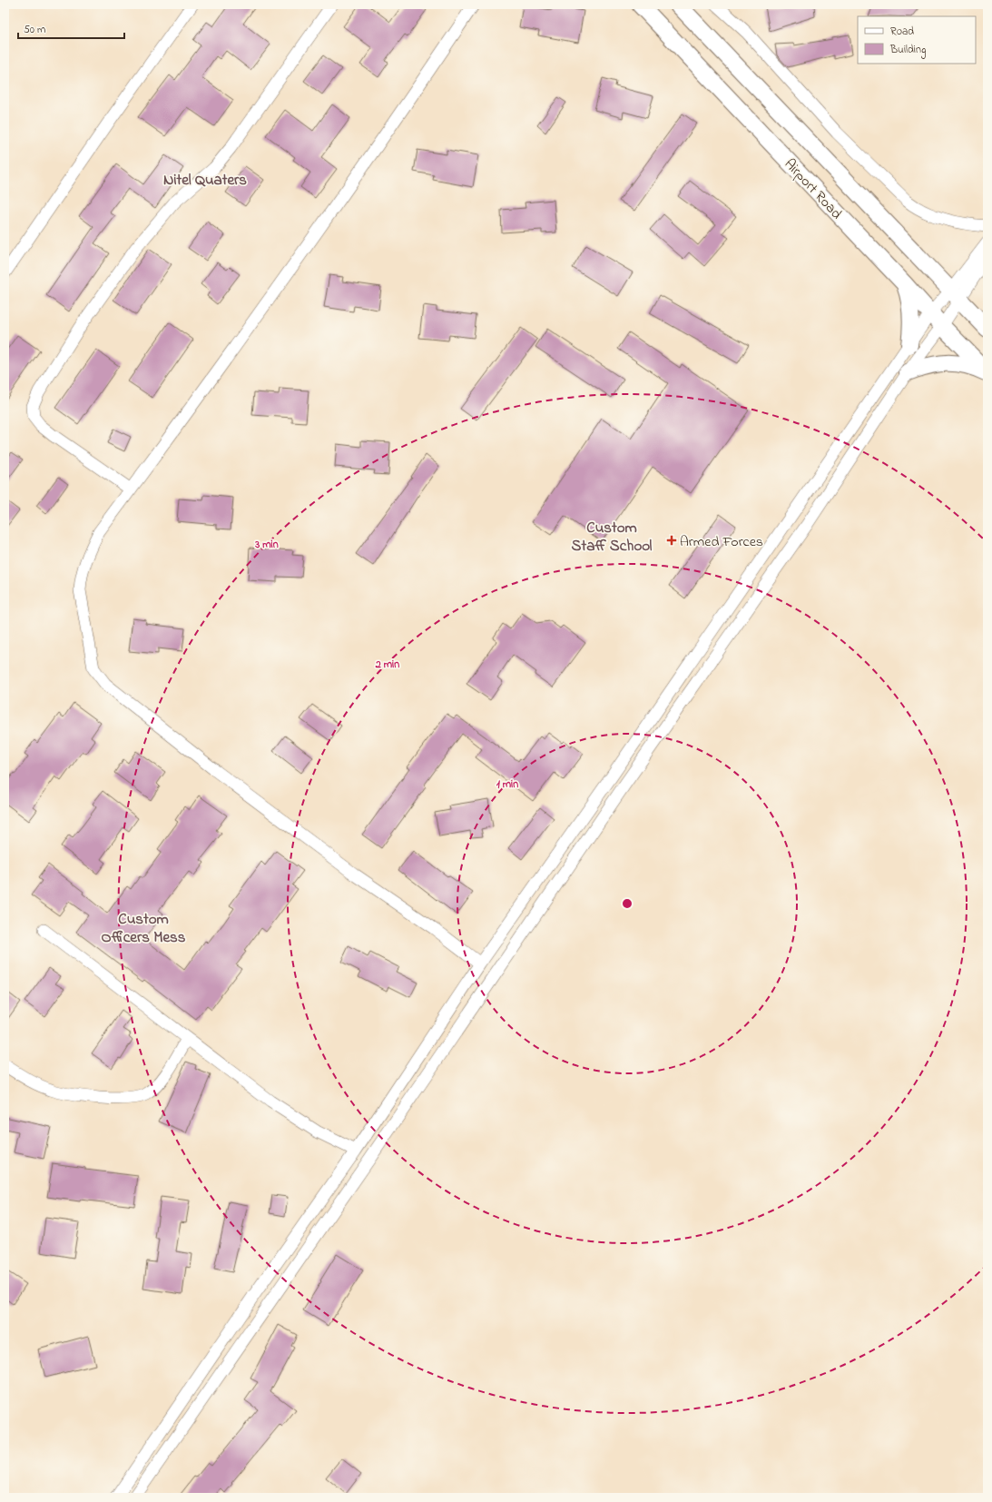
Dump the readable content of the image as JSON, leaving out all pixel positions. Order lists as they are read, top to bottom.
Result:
{
  "streets": {
    "street": ["Airport Road"]
  },
  "districts": ["Nitel Quaters", "Custom Staff School", "Custom Officers Mess"],
  "places": {
    "health": ["Armed Forces"]
  },
  "legend": ["Road", "Building"],
  "scale_bar": "50 m",
  "rings": ["3 min", "2 min", "1 min"]
}
